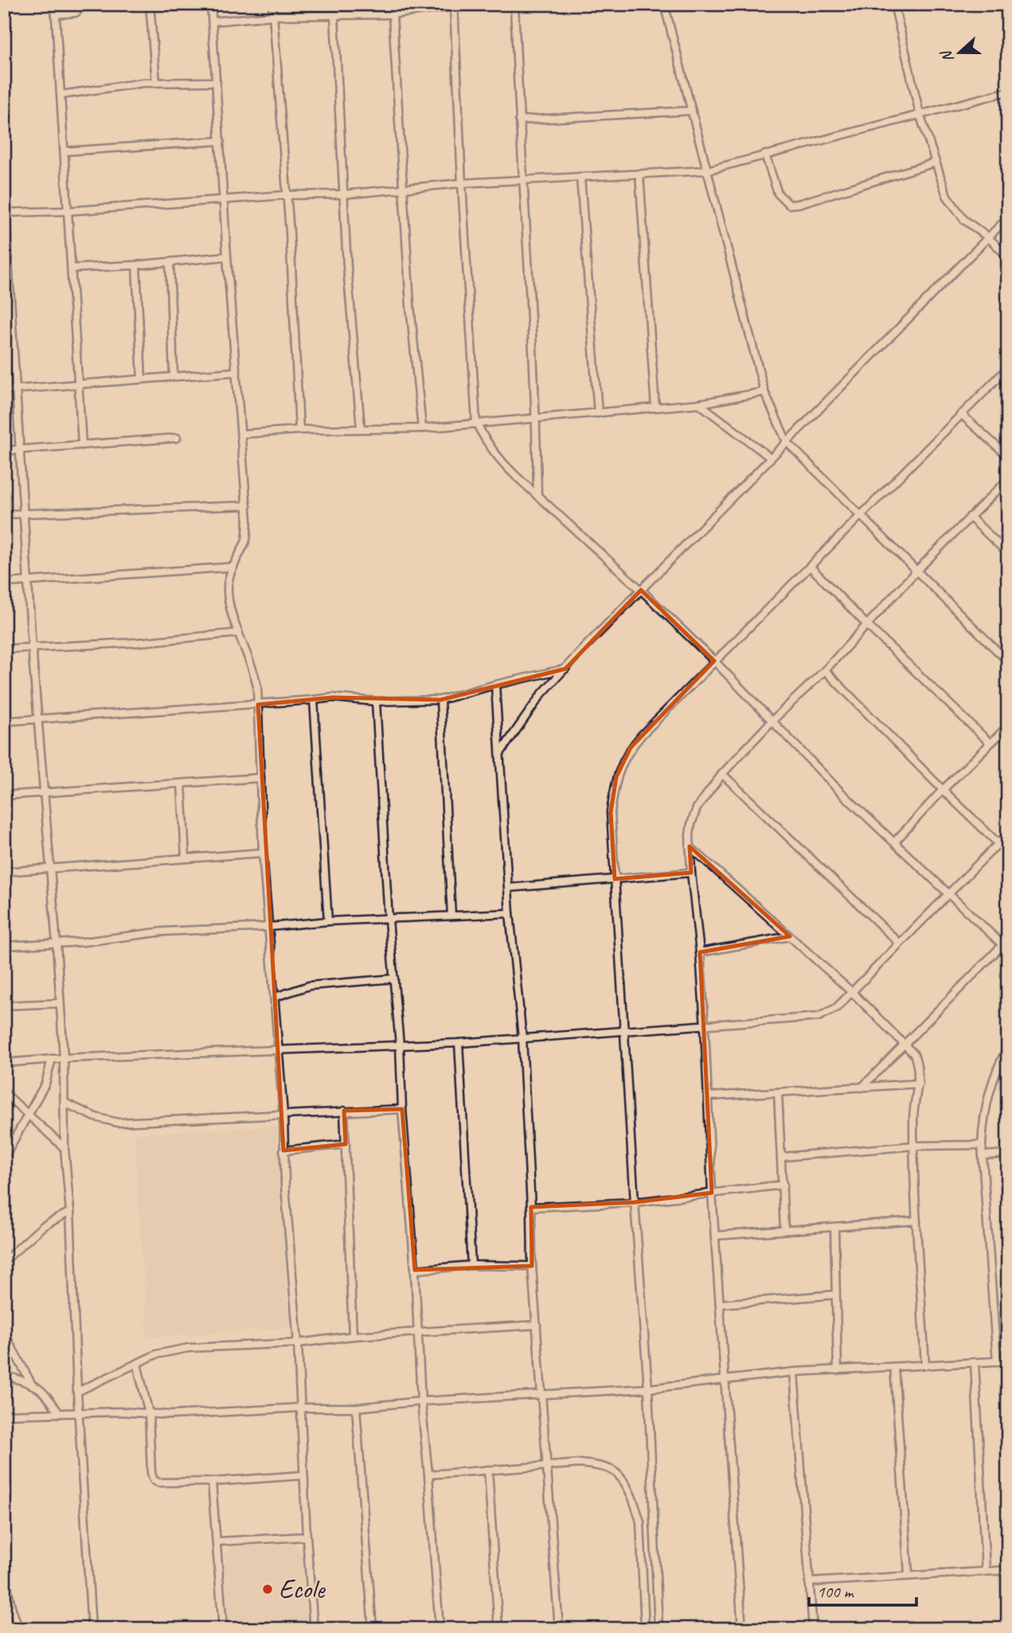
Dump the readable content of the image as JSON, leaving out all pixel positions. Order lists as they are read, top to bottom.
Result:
{
  "places": ["Ecole"],
  "scale_bar": "100 m",
  "north": "left"
}
